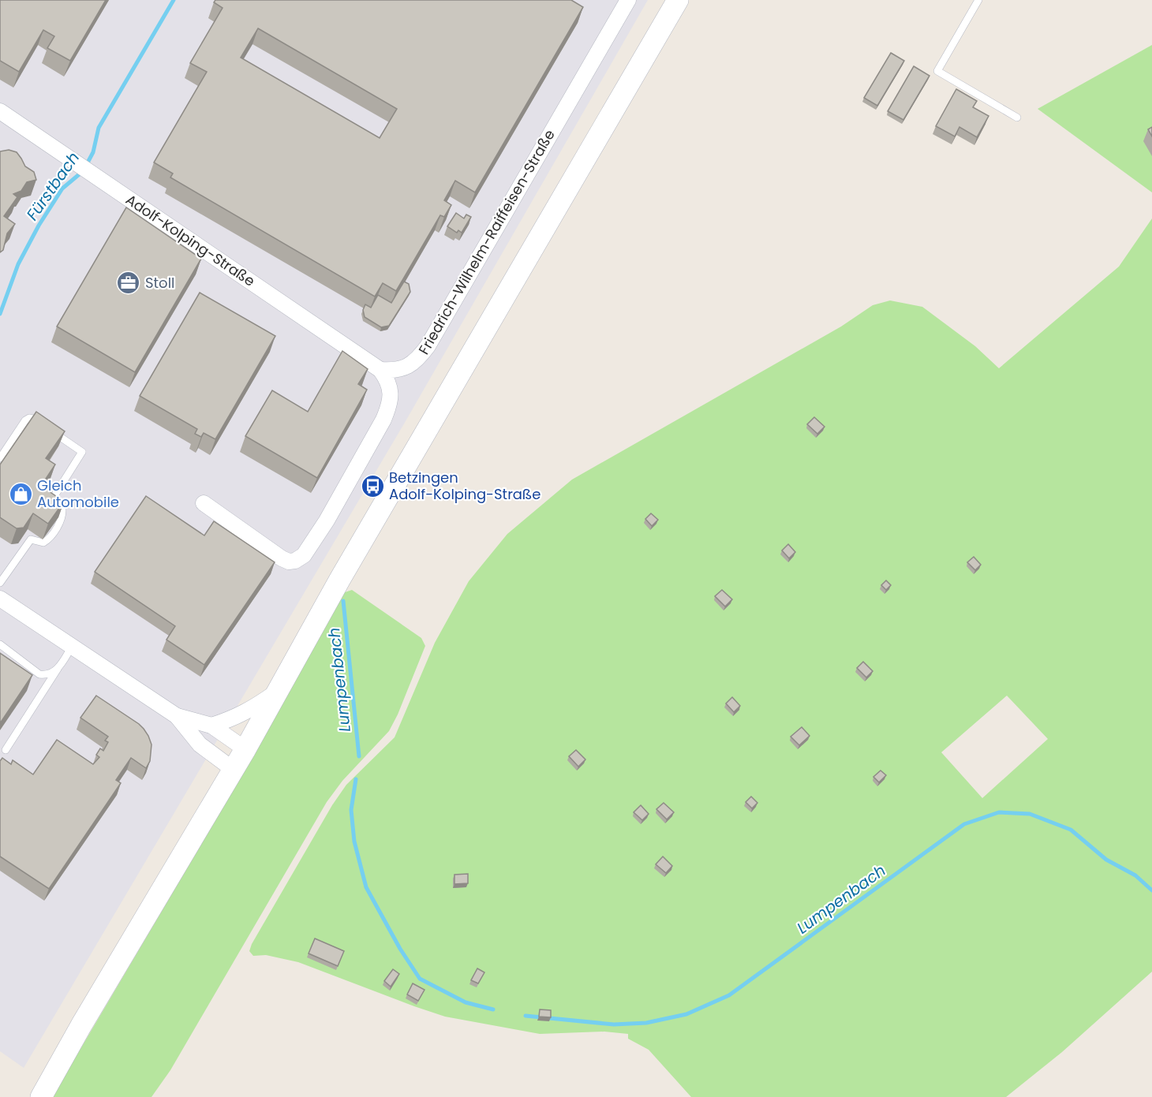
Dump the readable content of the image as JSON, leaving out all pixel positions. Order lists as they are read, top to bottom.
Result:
{
  "streets": {
    "street": ["Adolf-Kolping-Straße", "Friedrich-Wilhelm-Raiffeisen-Straße"]
  },
  "crossings": [
    ["Adolf-Kolping-Straße", "Friedrich-Wilhelm-Raiffeisen-Straße"]
  ],
  "water": ["Fürstbach", "Lumpenbach"],
  "places": {
    "office": ["Stoll"],
    "bus stop": ["Betzingen Adolf-Kolping-Straße"],
    "shop": ["Gleich Automobile"]
  }
}
